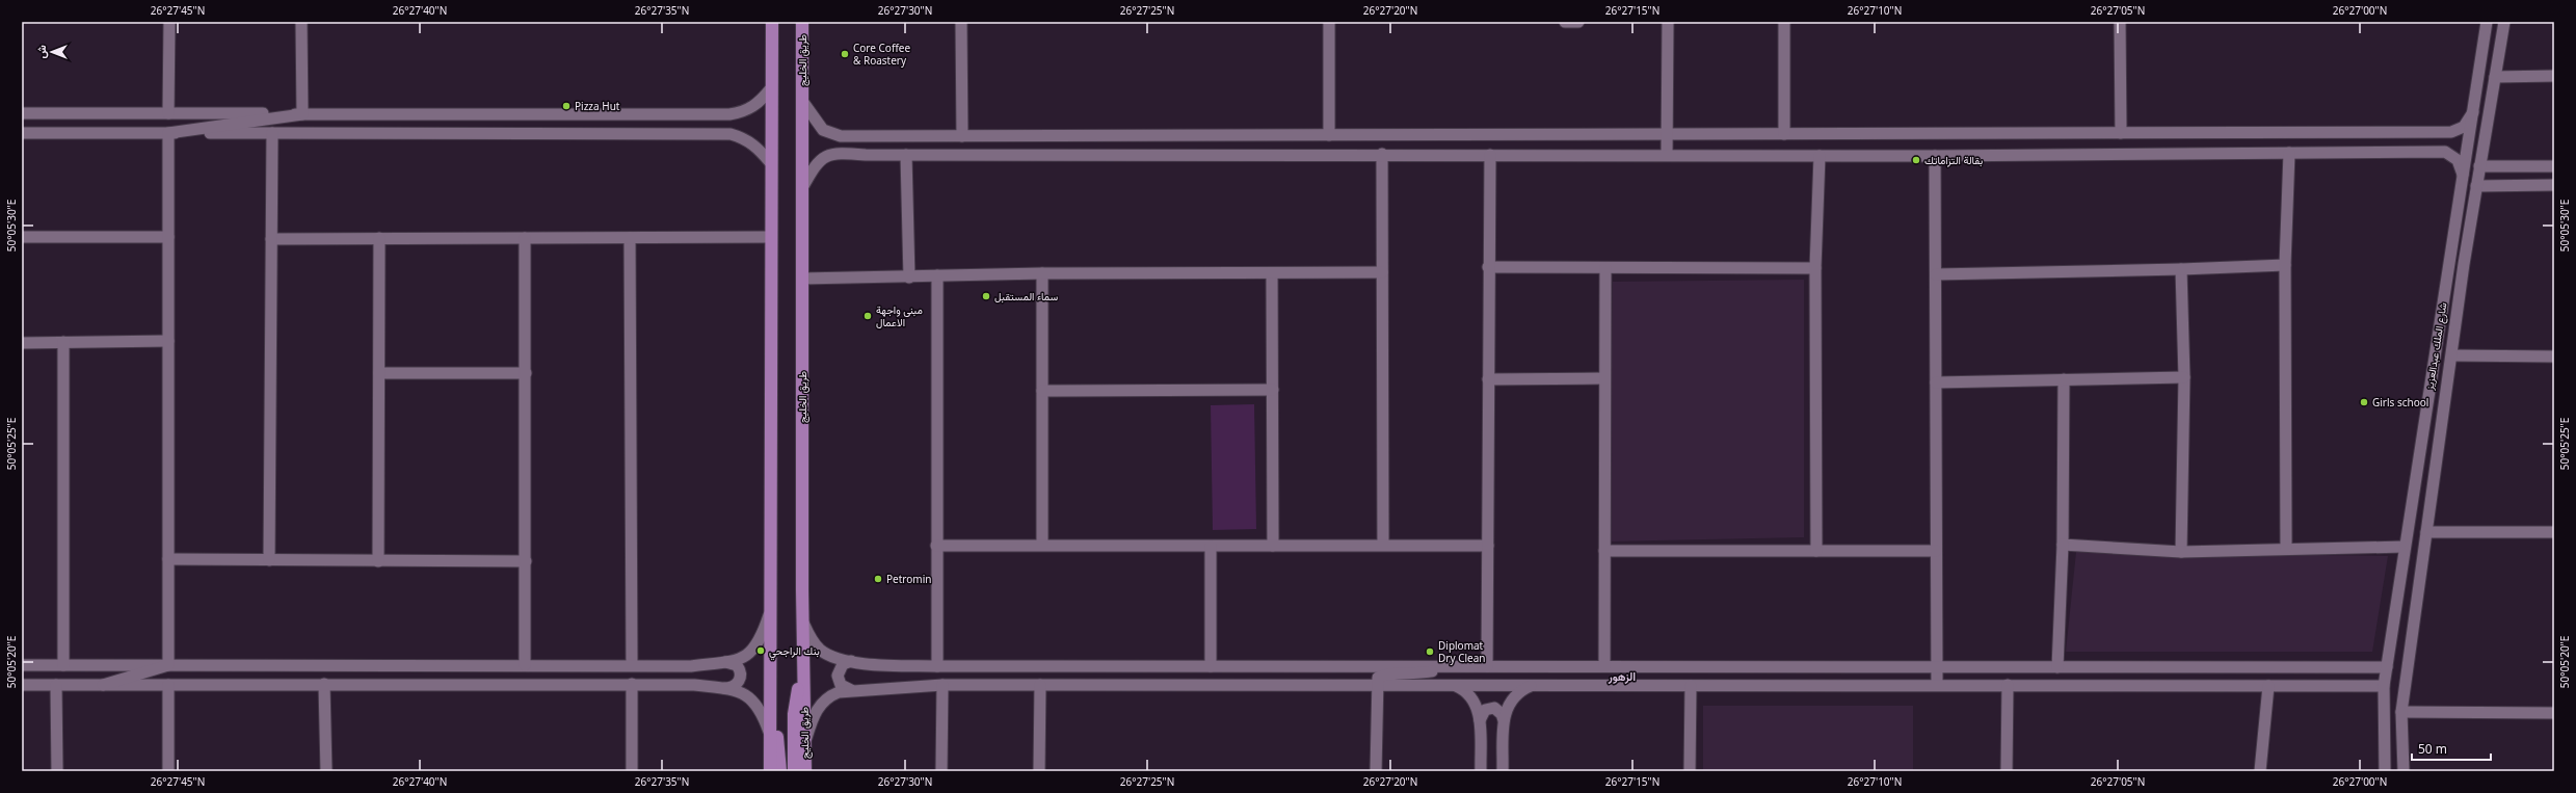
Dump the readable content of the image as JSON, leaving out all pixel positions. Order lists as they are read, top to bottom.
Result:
{
  "streets": {
    "main road": ["طريق الخليج"],
    "street": ["شارع الملك عبدالعزيز"]
  },
  "districts": ["الزهور"],
  "places": [
    "Core Coffee & Roastery",
    "Pizza Hut",
    "بقالة التزاماتك",
    "سماء المستقبل",
    "مبنى واجهة الاعمال",
    "Girls school",
    "Petromin",
    "بنك الراجحي",
    "Diplomat Dry Clean"
  ],
  "scale_bar": "50 m",
  "north": "left",
  "coordinates": [
    "26°27'45\"N",
    "26°27'40\"N",
    "26°27'35\"N",
    "26°27'30\"N",
    "26°27'25\"N",
    "26°27'20\"N",
    "26°27'15\"N",
    "26°27'10\"N",
    "26°27'05\"N",
    "26°27'00\"N",
    "50°05'30\"E",
    "50°05'25\"E",
    "50°05'20\"E"
  ]
}
